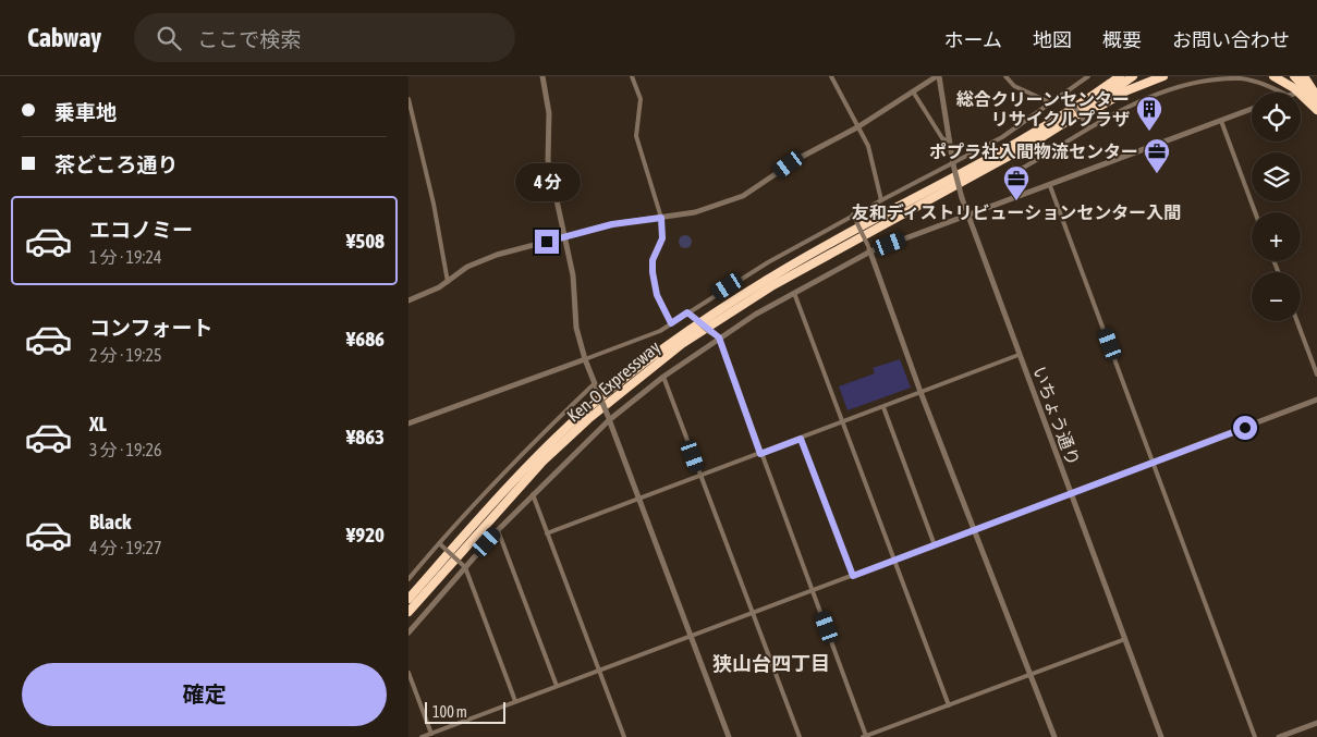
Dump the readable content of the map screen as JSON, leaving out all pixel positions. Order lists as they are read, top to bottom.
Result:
{
  "streets": {
    "highway": ["Ken-O Expressway"],
    "street": ["いちょう通り"]
  },
  "districts": ["狭山台四丁目"],
  "places": {
    "building": ["総合クリーンセンター リサイクルプラザ"],
    "office": ["ポプラ社入間物流センター", "友和ディストリビューションセンター入間"]
  },
  "scale_bar": "100 m",
  "page": {
    "header": "Cabway",
    "search": "ここで検索",
    "nav": [
      "ホーム",
      "地図",
      "概要",
      "お問い合わせ"
    ],
    "banner": ["乗車地", "茶どころ通り"],
    "map_buttons": ["+", "−"],
    "bubble": "4 分",
    "list": [
      {
        "name": "エコノミー",
        "note": "1 分 · 19:24",
        "value": "¥508"
      },
      {
        "name": "コンフォート",
        "note": "2 分 · 19:25",
        "value": "¥686"
      },
      {
        "name": "XL",
        "note": "3 分 · 19:26",
        "value": "¥863"
      },
      {
        "name": "Black",
        "note": "4 分 · 19:27",
        "value": "¥920"
      }
    ],
    "buttons": "確定",
    "scale": "100 m"
  }
}
